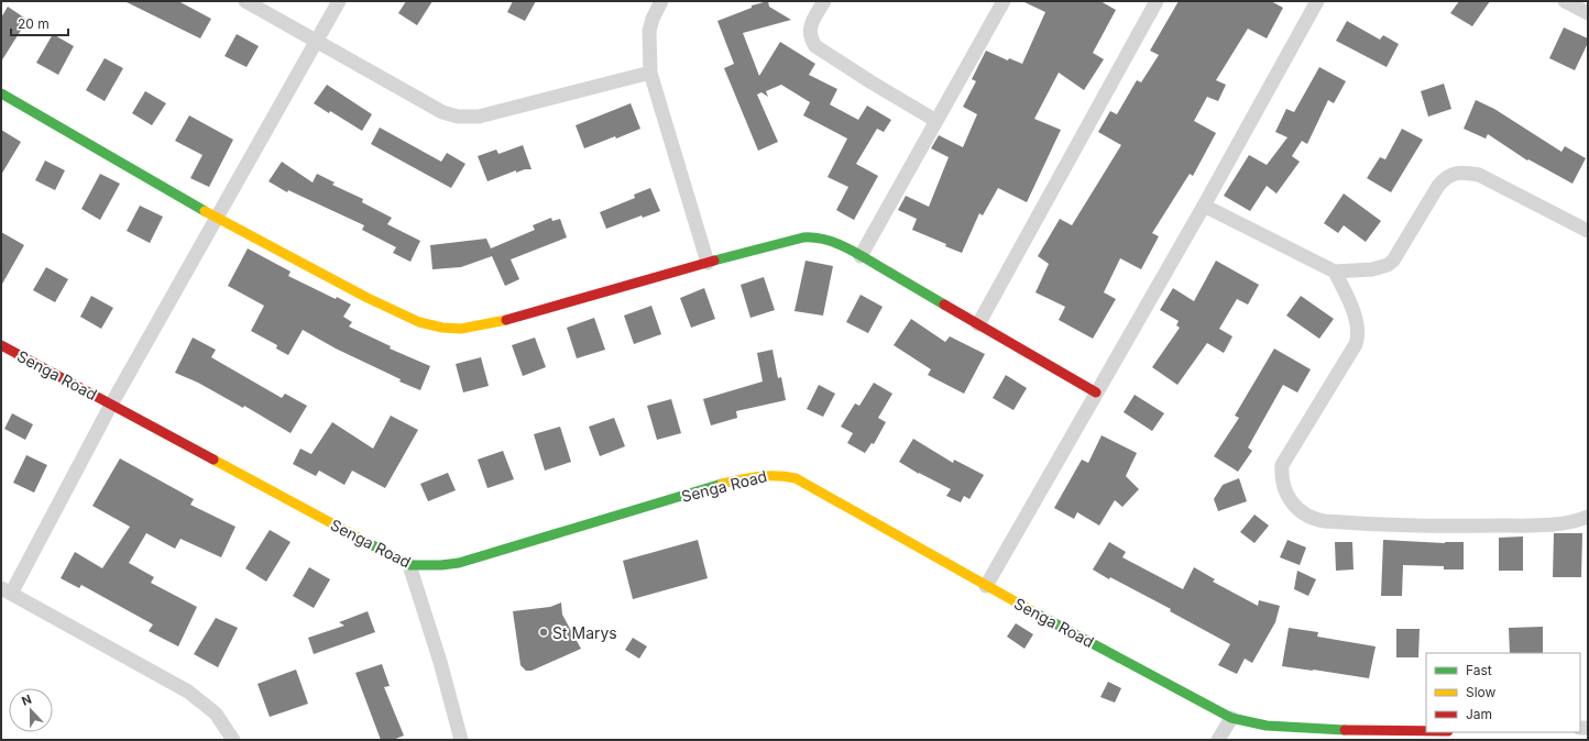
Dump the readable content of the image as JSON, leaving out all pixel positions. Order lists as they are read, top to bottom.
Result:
{
  "streets": {
    "street": ["Senga Road"]
  },
  "places": ["St Marys"],
  "legend": ["Fast", "Slow", "Jam"],
  "scale_bar": "20 m",
  "north": "top"
}
